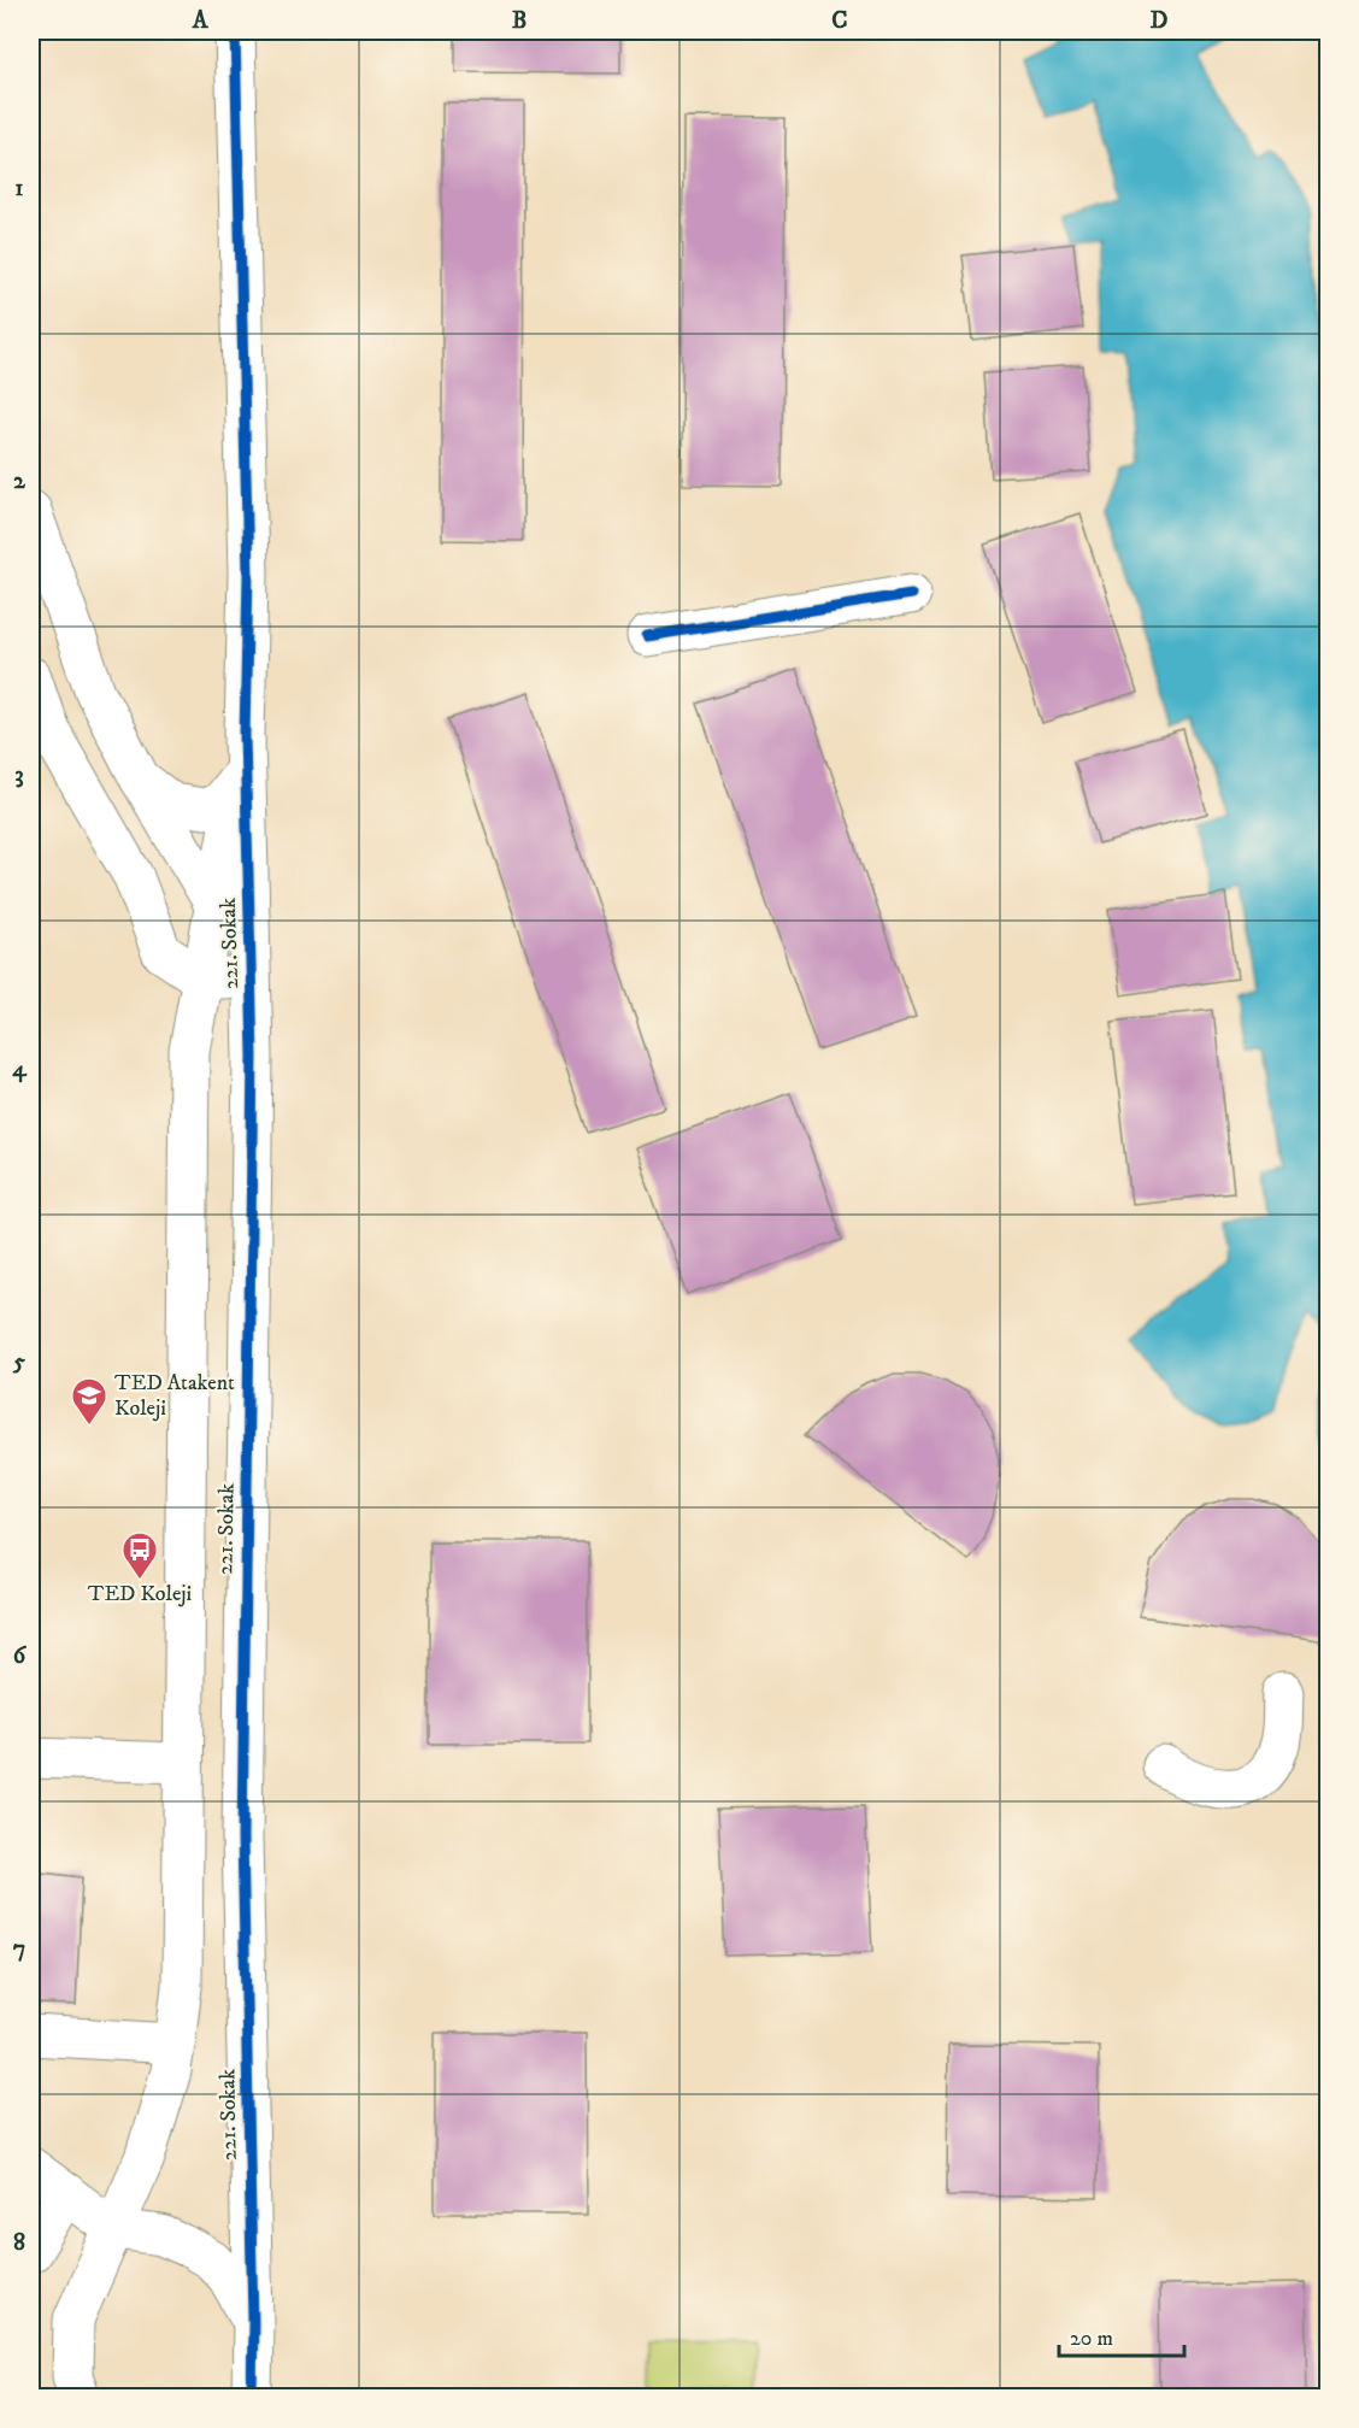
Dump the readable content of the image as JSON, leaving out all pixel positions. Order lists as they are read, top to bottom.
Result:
{
  "streets": {
    "street": ["221. Sokak"]
  },
  "places": {
    "school or university": ["TED Atakent Koleji"],
    "bus stop": ["TED Koleji"]
  },
  "scale_bar": "20 m",
  "grid": {
    "columns": [
      "A",
      "B",
      "C",
      "D"
    ],
    "rows": [
      "1",
      "2",
      "3",
      "4",
      "5",
      "6",
      "7",
      "8"
    ]
  }
}
